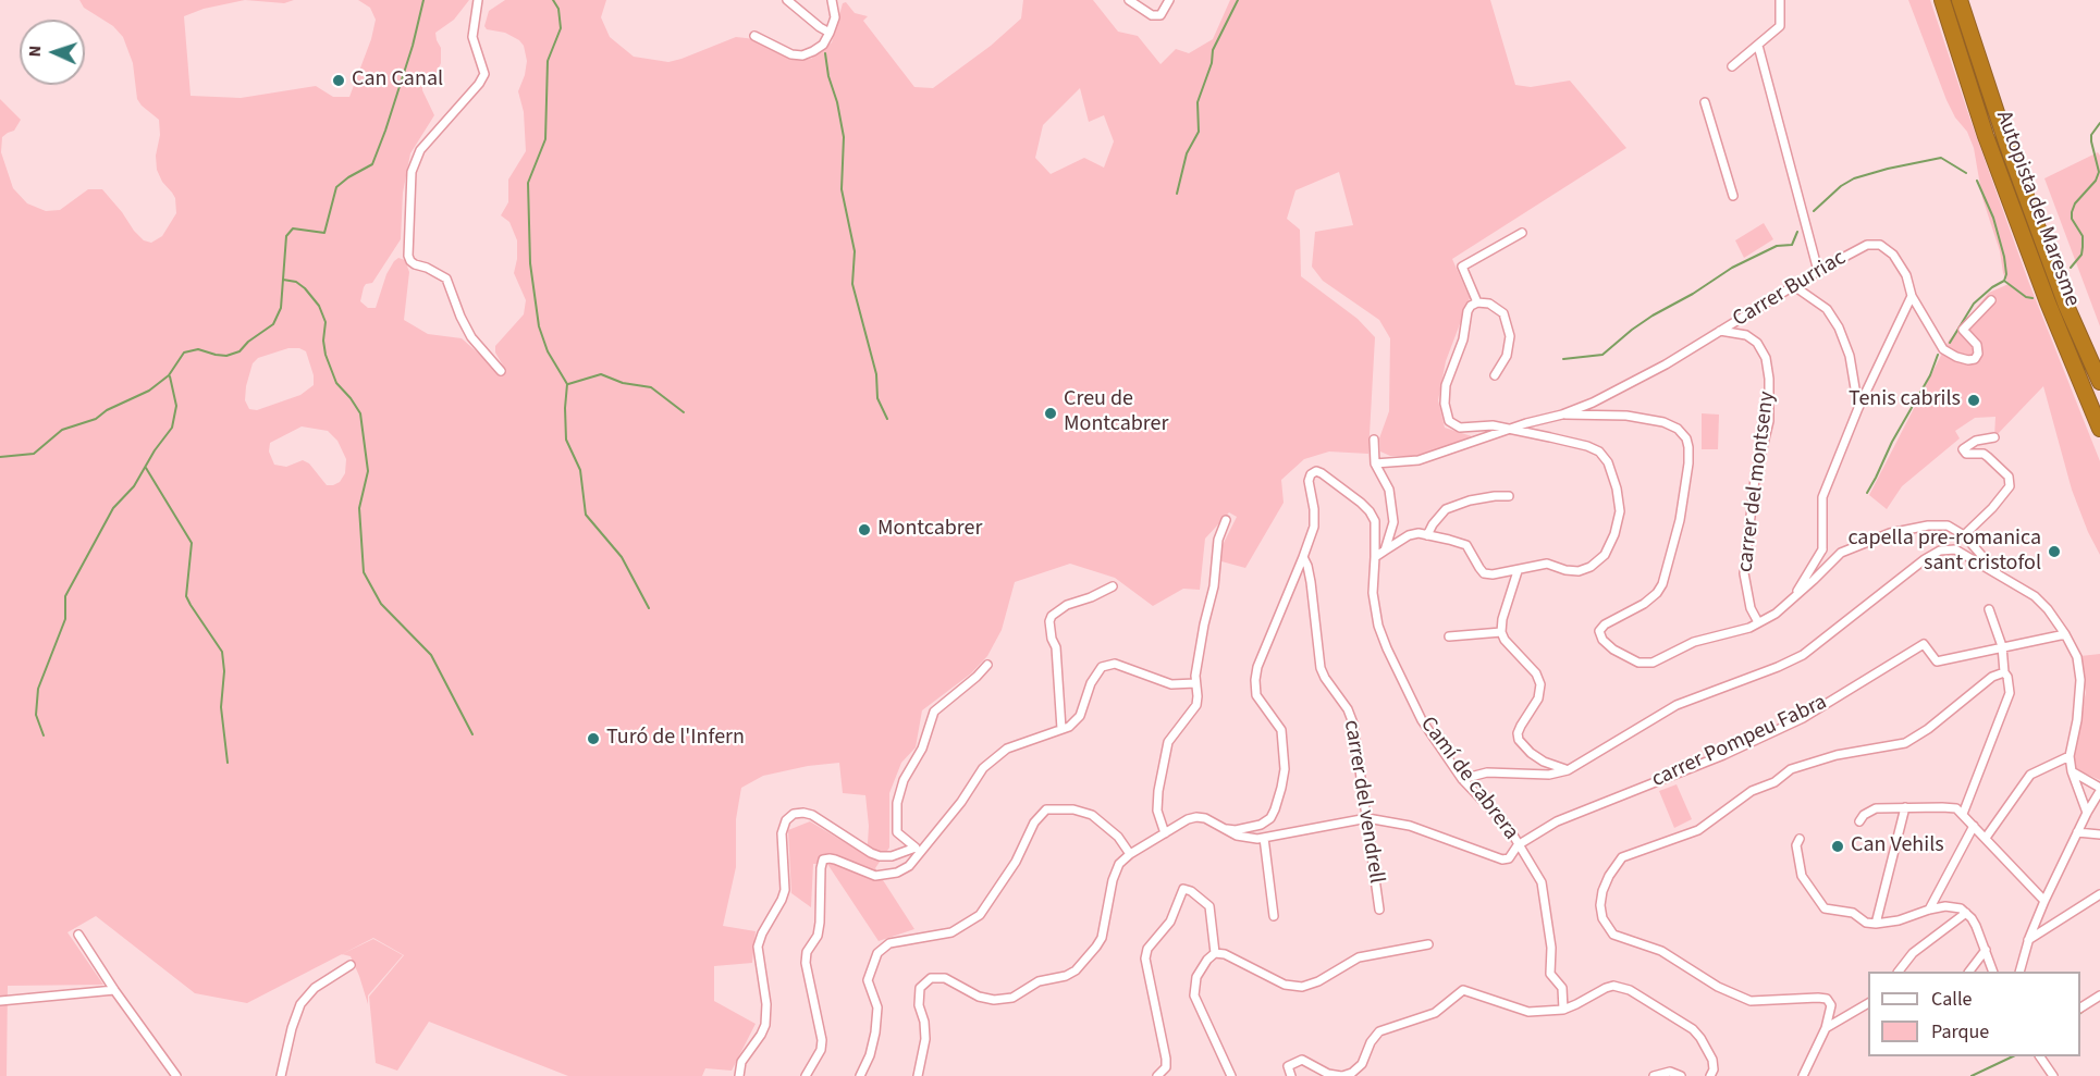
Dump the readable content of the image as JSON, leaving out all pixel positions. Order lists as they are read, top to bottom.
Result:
{
  "streets": {
    "highway": ["Autopista del Maresme"],
    "street": [
      "Carrer Burriac",
      "carrer del montseny",
      "carrer Pompeu Fabra",
      "Camí de cabrera",
      "carrer del vendrell"
    ]
  },
  "crossings": [
    ["Carrer Burriac", "carrer del montseny"],
    ["carrer Pompeu Fabra", "Camí de cabrera"]
  ],
  "places": [
    "Can Canal",
    "Tenis cabrils",
    "Creu de Montcabrer",
    "Montcabrer",
    "capella pre-romanica sant cristofol",
    "Turó de l'Infern",
    "Can Vehils"
  ],
  "legend": ["Calle", "Parque"],
  "north": "left"
}
